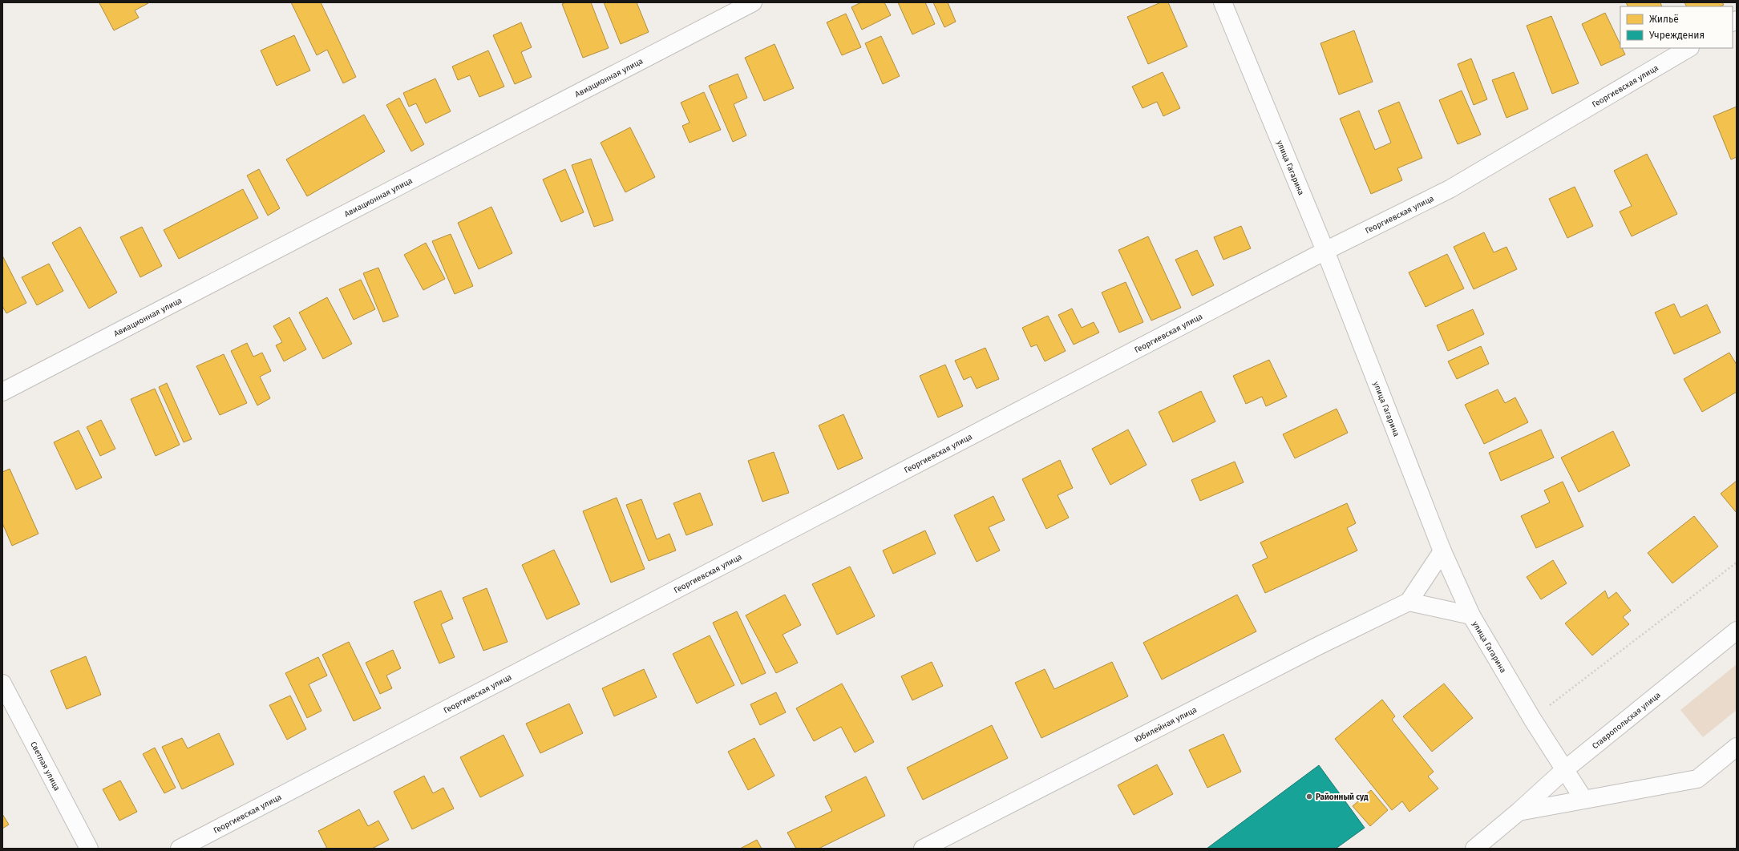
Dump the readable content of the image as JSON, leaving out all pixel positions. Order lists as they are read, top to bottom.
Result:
{
  "streets": {
    "street": [
      "Авиационная улица",
      "Георгиевская улица",
      "улица Гагарина",
      "Ставропольская улица",
      "Юбилейная улица",
      "Светлая улица"
    ]
  },
  "crossings": [
    ["Георгиевская улица", "улица Гагарина"],
    ["улица Гагарина", "Ставропольская улица"]
  ],
  "places": ["Районный суд"],
  "legend": ["Жильё", "Учреждения"]
}
